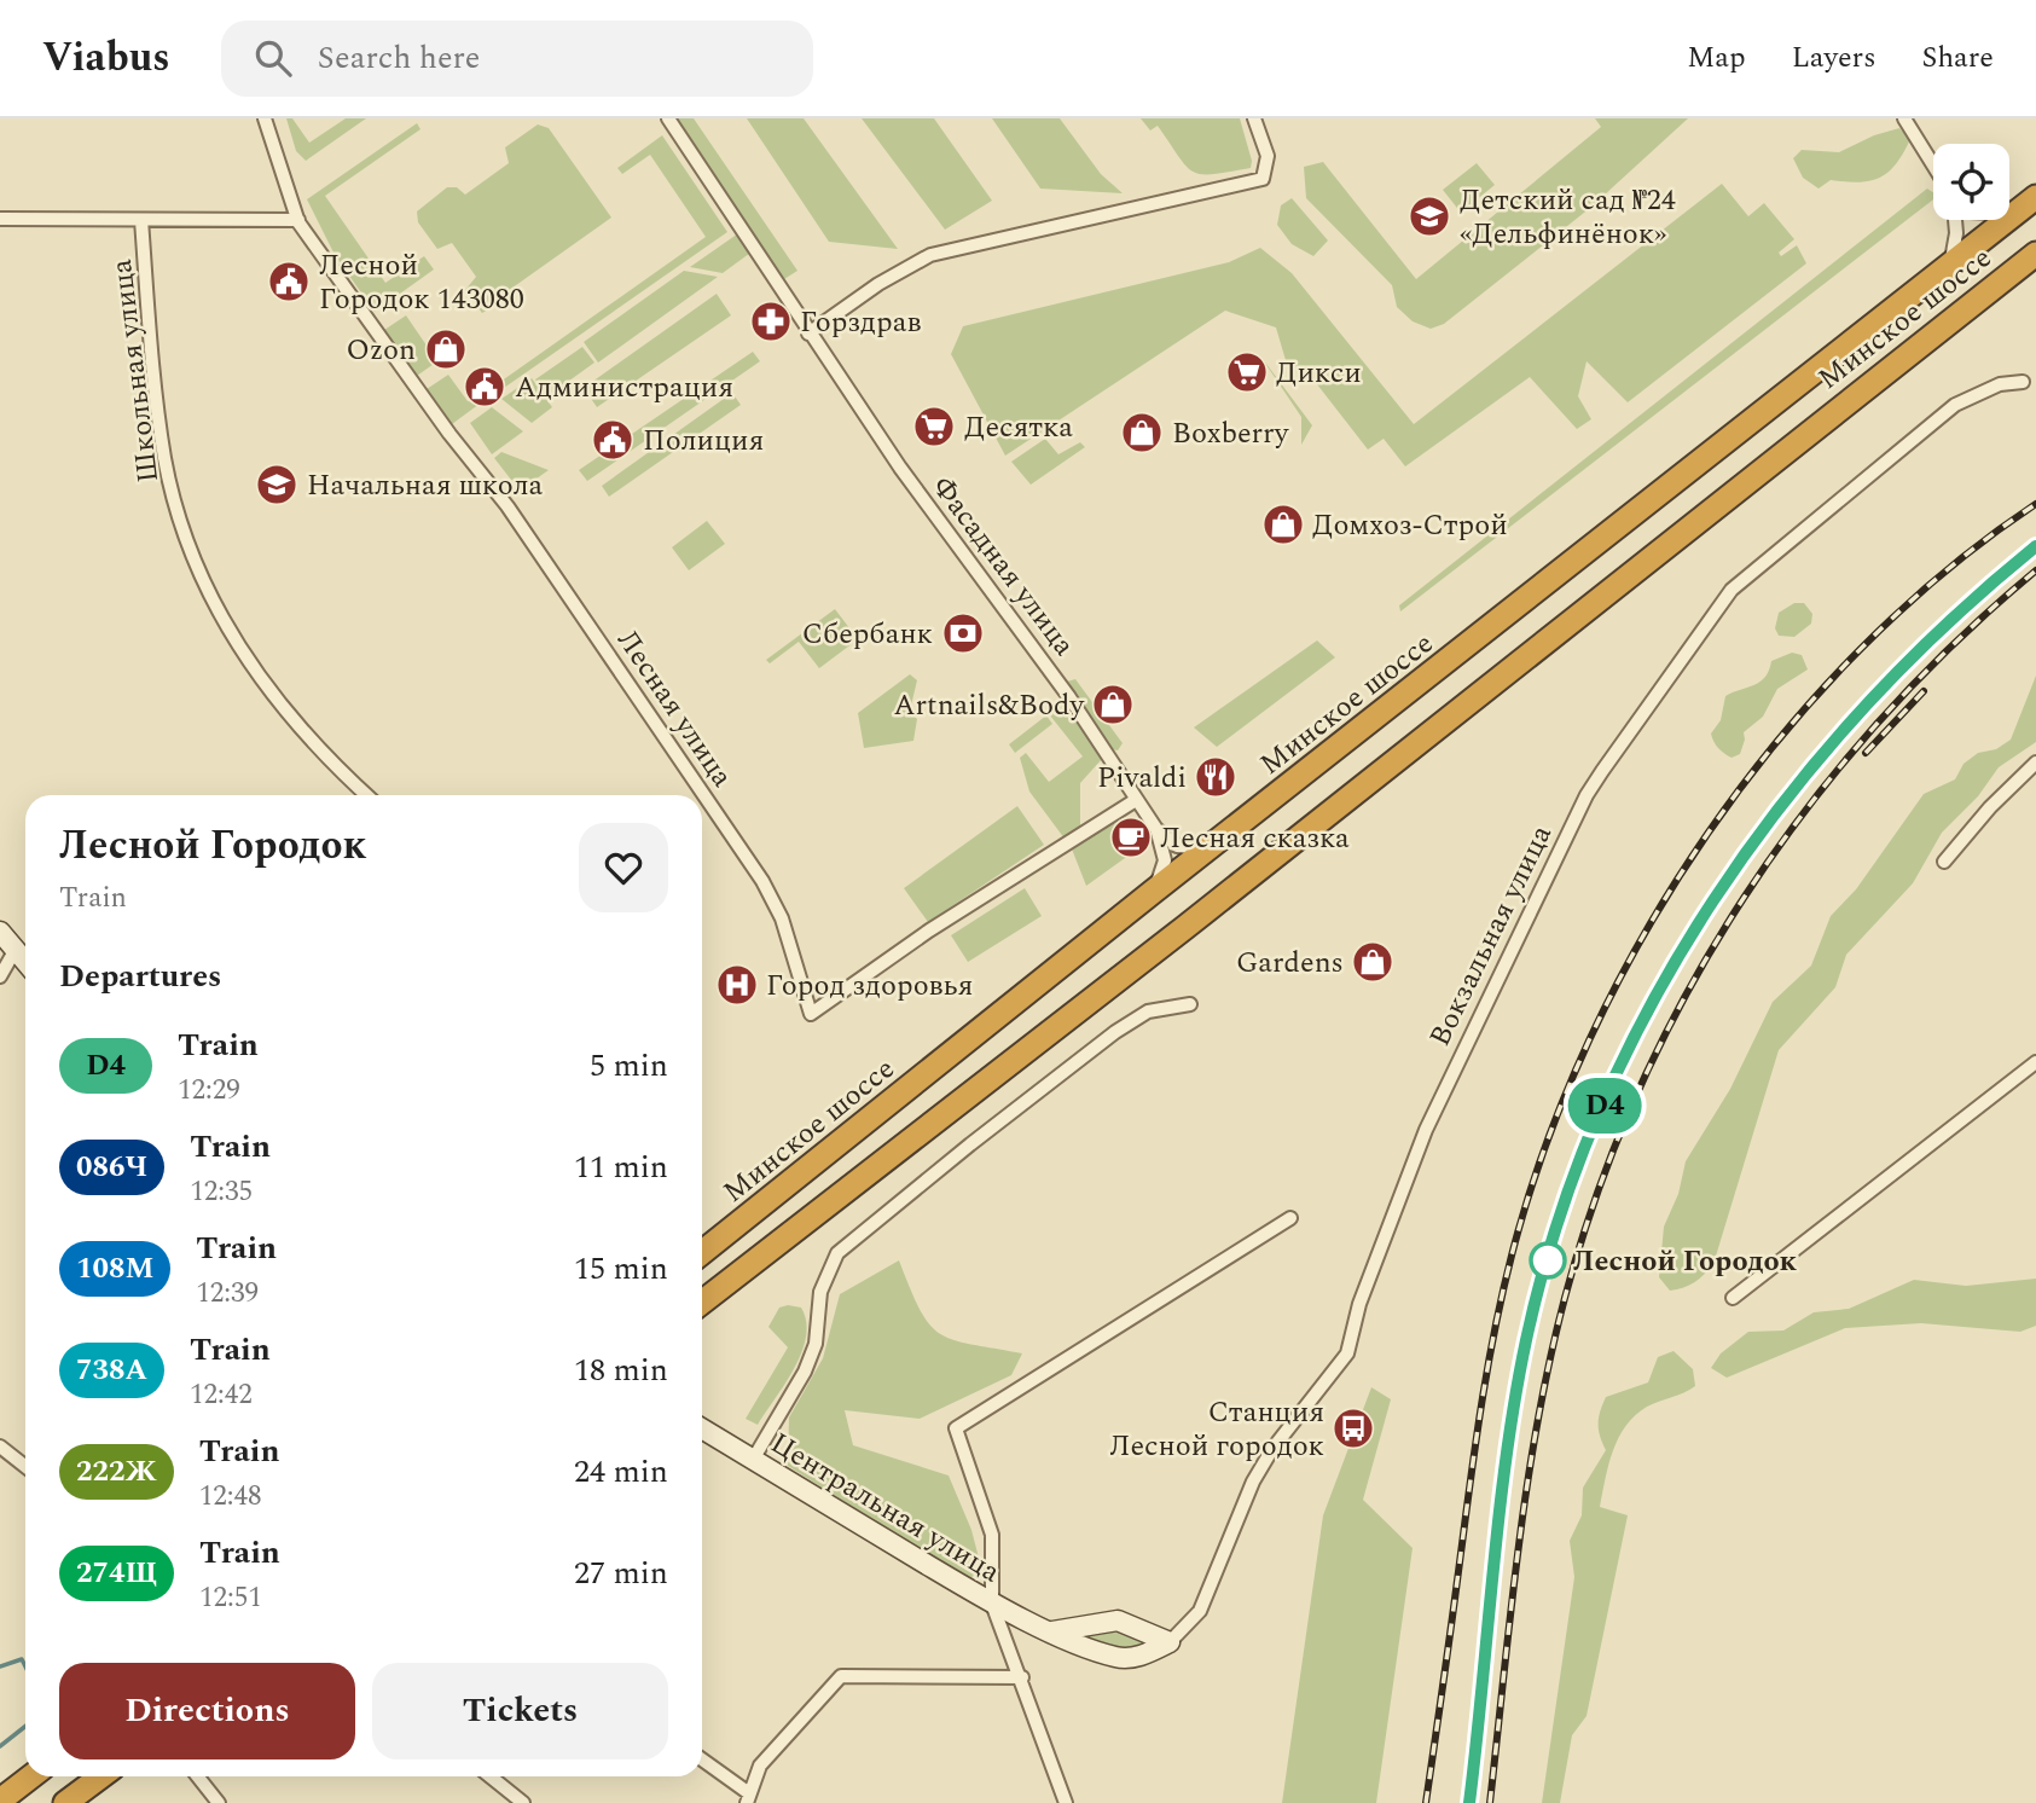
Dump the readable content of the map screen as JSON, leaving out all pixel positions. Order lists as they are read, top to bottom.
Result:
{
  "streets": {
    "highway": ["Минское шоссе"],
    "street": [
      "Школьная улица",
      "Фасадная улица",
      "Лесная улица",
      "Вокзальная улица",
      "Центральная улица"
    ]
  },
  "crossings": [
    ["Минское шоссе", "Фасадная улица"],
    ["Фасадная улица", "Лесная улица"],
    ["Вокзальная улица", "Центральная улица"]
  ],
  "places": {
    "school or university": ["Детский сад №24 «Дельфинёнок»", "Начальная школа"],
    "public building": ["Лесной Городок 143080", "Администрация", "Полиция"],
    "pharmacy": ["Горздрав"],
    "shop": [
      "Ozon",
      "Boxberry",
      "Домхоз-Строй",
      "Artnails&Body",
      "Gardens"
    ],
    "supermarket": ["Дикси", "Десятка"],
    "bank": ["Сбербанк"],
    "restaurant": ["Pivaldi"],
    "cafe": ["Лесная сказка"],
    "hospital": ["Город здоровья"],
    "other": ["Лесной Городок"],
    "bus stop": ["Станция Лесной городок"]
  },
  "page": {
    "header": "Viabus",
    "search": "Search here",
    "nav": ["Map", "Layers", "Share"],
    "on_map": "D4",
    "heading": [
      ["Лесной Городок", "Train"],
      "Departures"
    ],
    "list": [
      {
        "mark": "D4",
        "name": "Train",
        "note": "12:29",
        "value": "5 min"
      },
      {
        "mark": "086Ч",
        "name": "Train",
        "note": "12:35",
        "value": "11 min"
      },
      {
        "mark": "108М",
        "name": "Train",
        "note": "12:39",
        "value": "15 min"
      },
      {
        "mark": "738А",
        "name": "Train",
        "note": "12:42",
        "value": "18 min"
      },
      {
        "mark": "222Ж",
        "name": "Train",
        "note": "12:48",
        "value": "24 min"
      },
      {
        "mark": "274Щ",
        "name": "Train",
        "note": "12:51",
        "value": "27 min"
      }
    ],
    "buttons": ["Directions", "Tickets"]
  }
}
